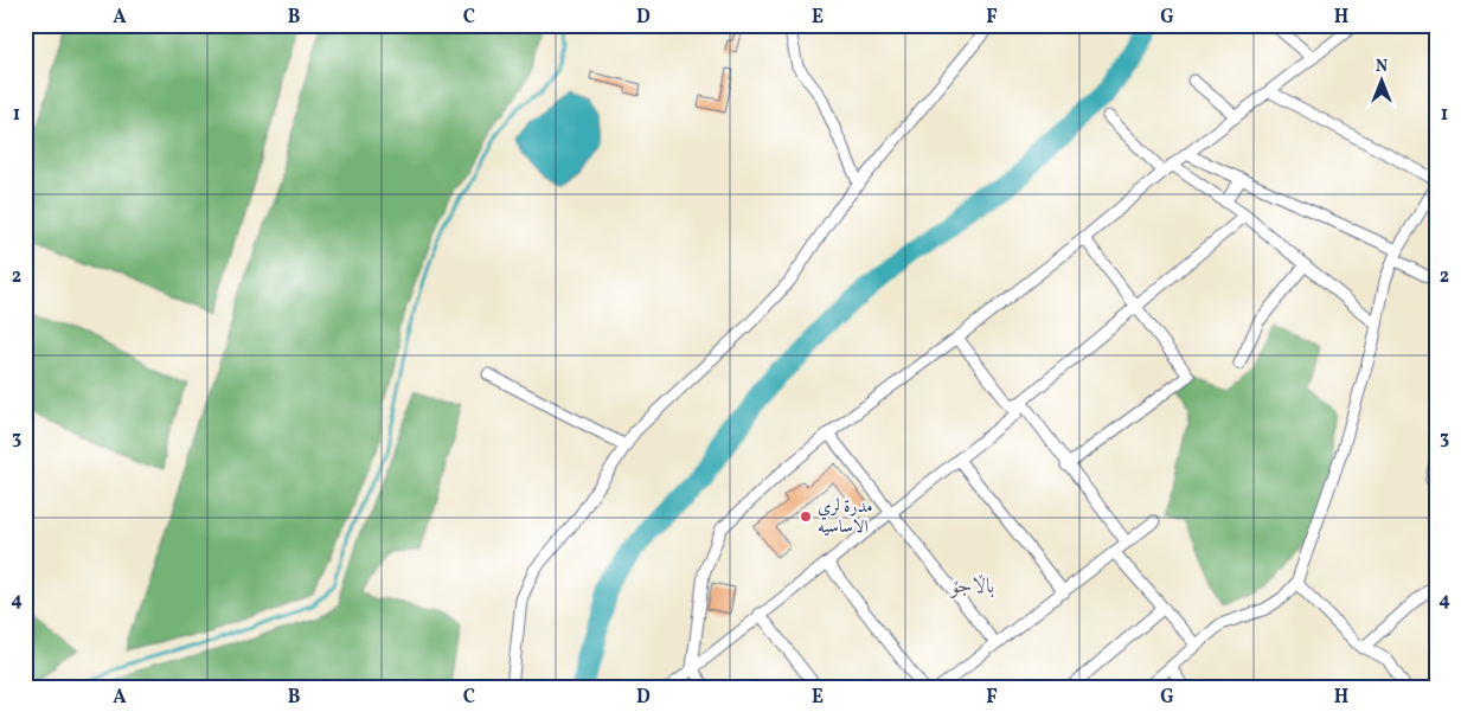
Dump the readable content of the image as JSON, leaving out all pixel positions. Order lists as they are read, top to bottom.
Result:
{
  "districts": ["باڵاجۆ"],
  "places": ["مدرة لري الاساسیه"],
  "north": "top",
  "grid": {
    "columns": [
      "A",
      "B",
      "C",
      "D",
      "E",
      "F",
      "G",
      "H"
    ],
    "rows": [
      "1",
      "2",
      "3",
      "4"
    ]
  }
}
